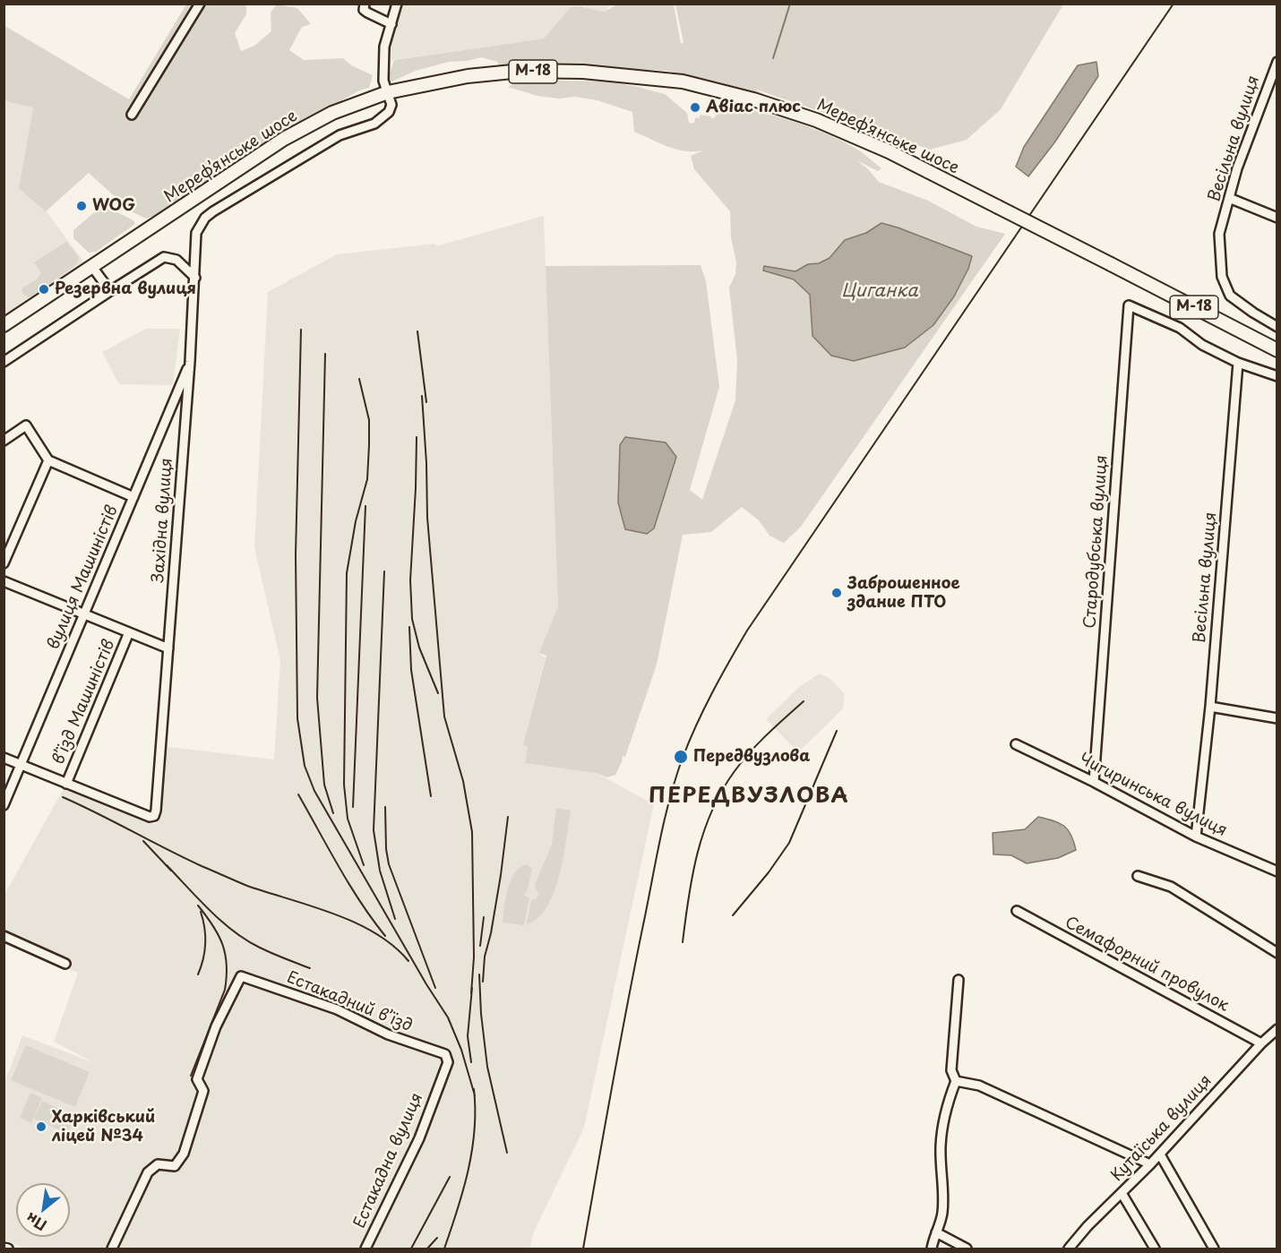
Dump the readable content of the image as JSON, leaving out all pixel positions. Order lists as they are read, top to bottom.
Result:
{
  "streets": {
    "highway": ["М-18", "Мереф’янське шосе"],
    "street": [
      "Весільна вулиця",
      "Західна вулиця",
      "Стародубська вулиця",
      "вулиця Машиністів",
      "в’їзд Машиністів",
      "Чигиринська вулиця",
      "Семафорний провулок",
      "Естакадний в’їзд",
      "Кутаїська вулиця",
      "Естакадна вулиця"
    ]
  },
  "crossings": [
    ["Мереф’янське шосе", "Західна вулиця"],
    ["Весільна вулиця", "Стародубська вулиця"],
    ["Весільна вулиця", "Чигиринська вулиця"],
    ["Західна вулиця", "вулиця Машиністів"],
    ["Західна вулиця", "в’їзд Машиністів"],
    ["Стародубська вулиця", "Чигиринська вулиця"],
    ["Семафорний провулок", "Кутаїська вулиця"],
    ["Естакадний в’їзд", "Естакадна вулиця"]
  ],
  "districts": ["ПЕРЕДВУЗЛОВА"],
  "water": ["Циганка"],
  "places": [
    "Авіас плюс",
    "WOG",
    "Резервна вулиця",
    "Заброшенное здание ПТО",
    "Передвузлова",
    "Харківський ліцей №34"
  ],
  "north": "bottom left"
}
